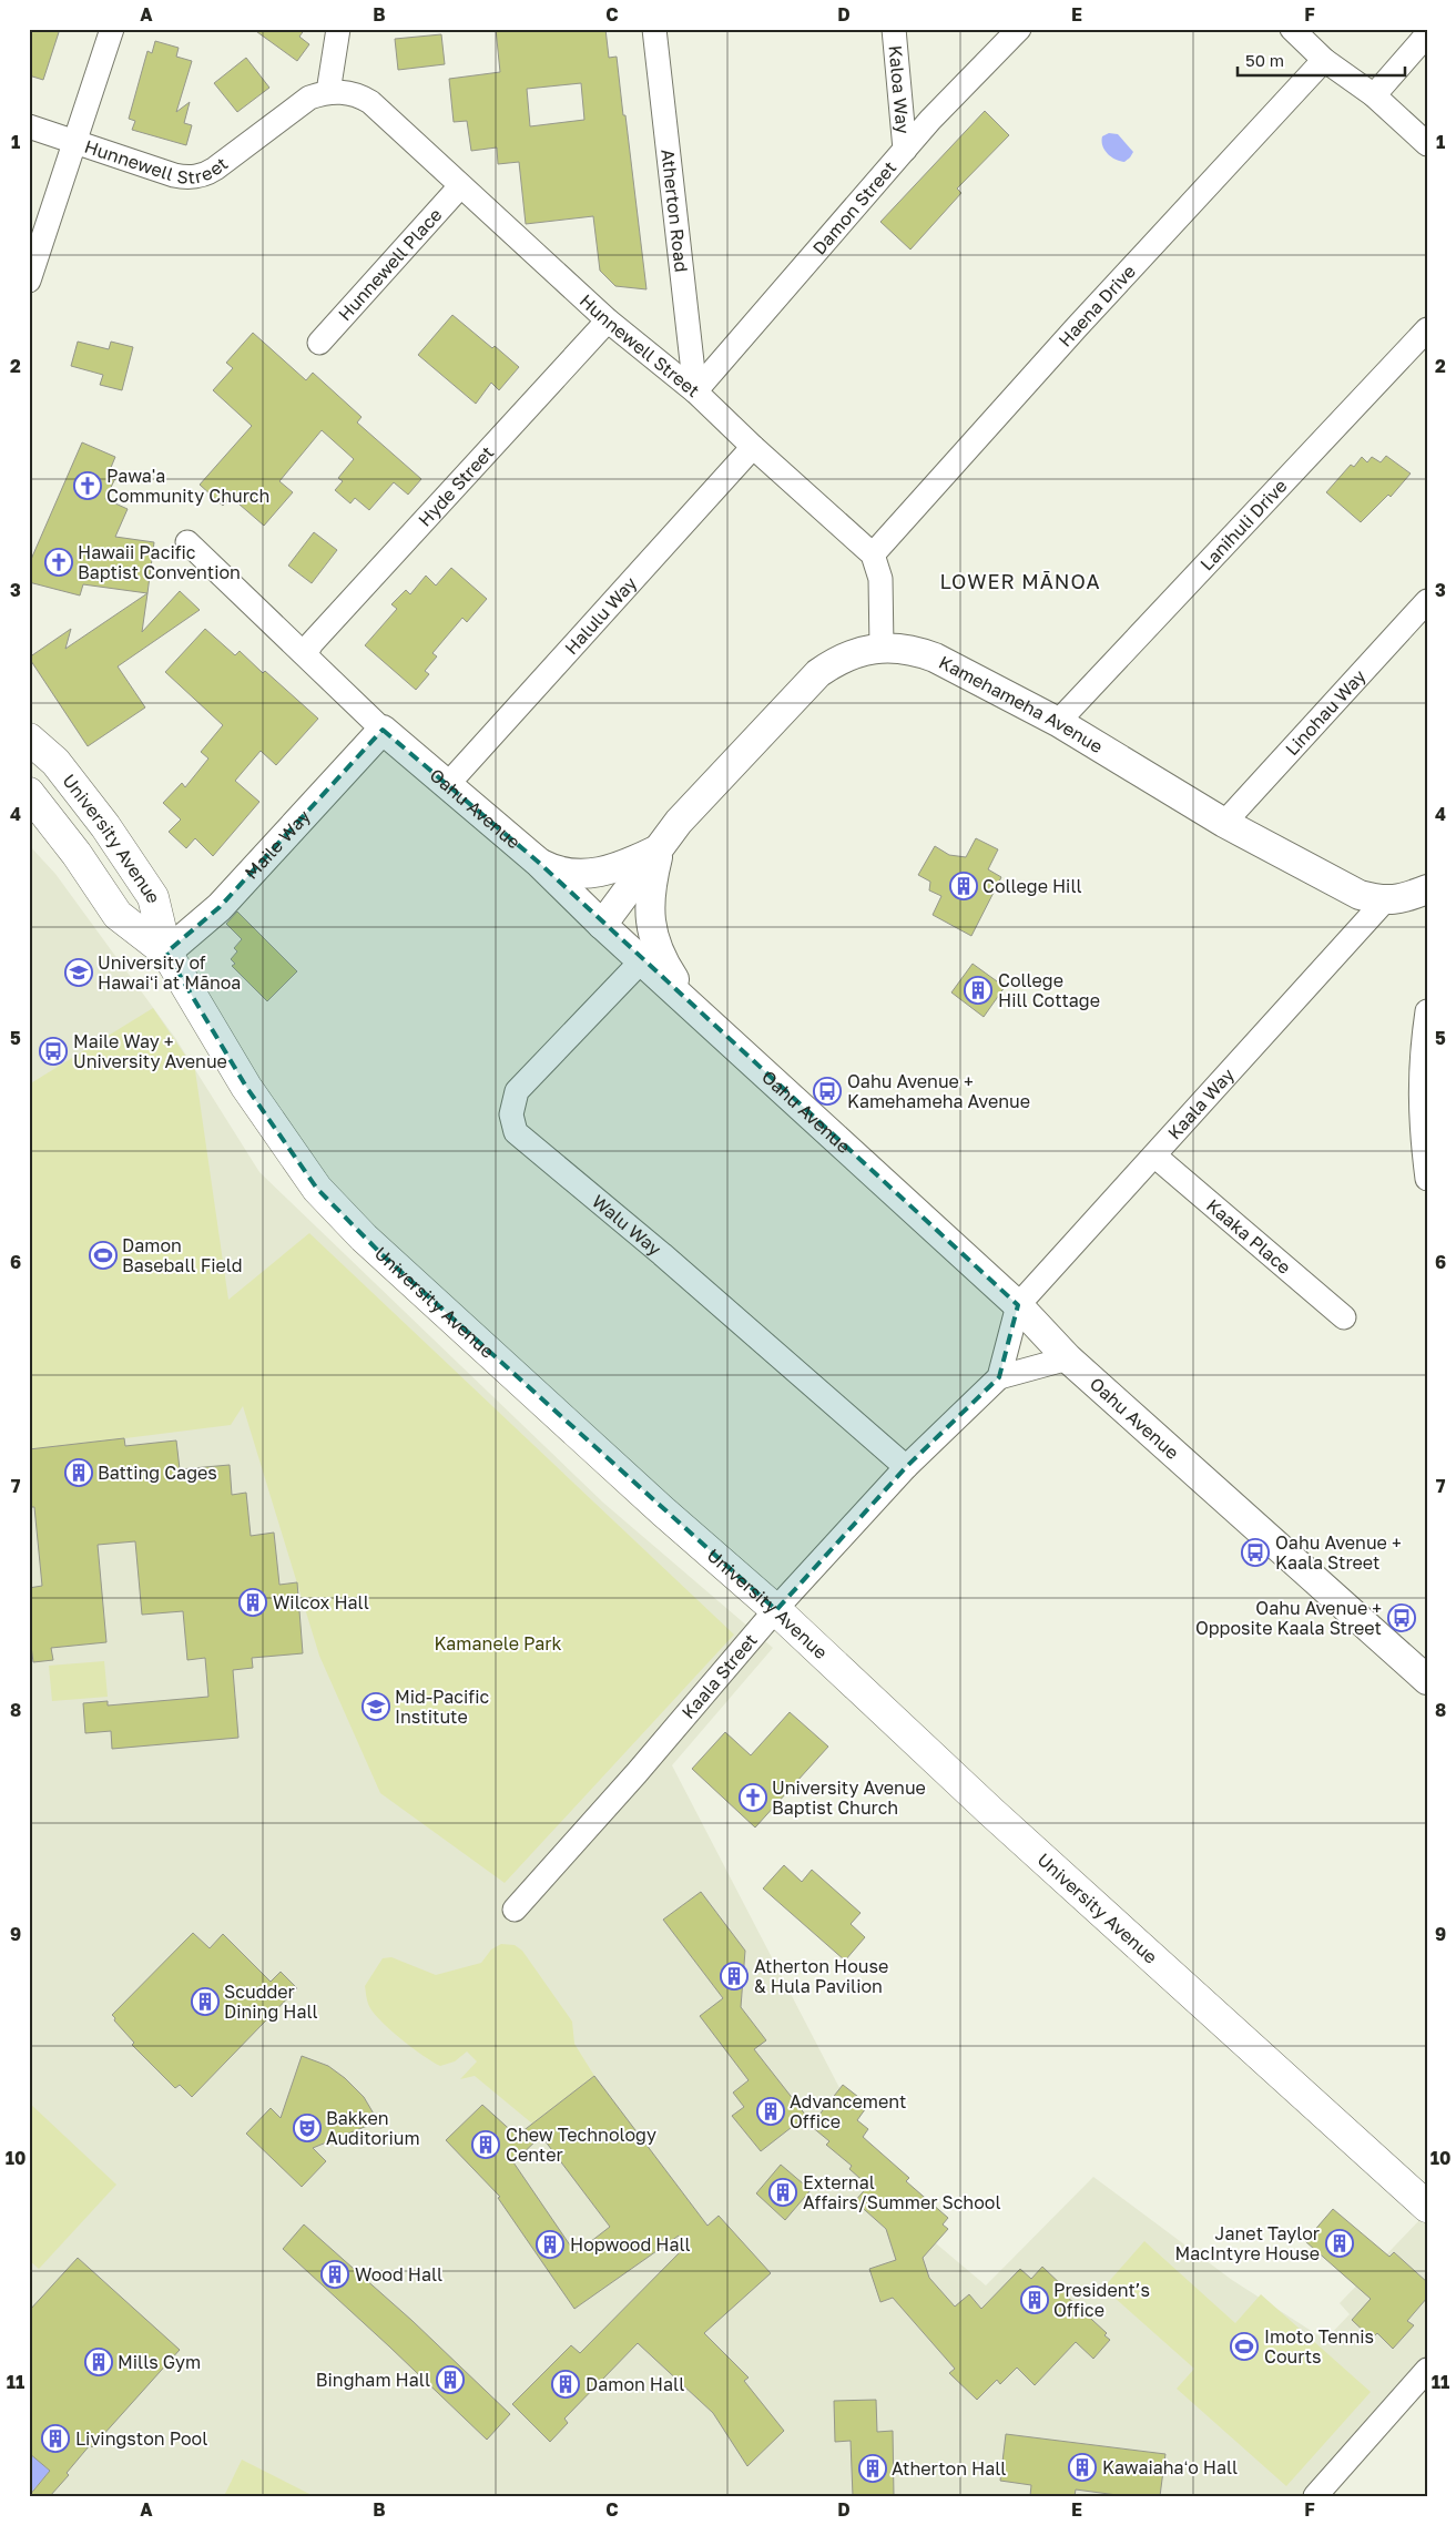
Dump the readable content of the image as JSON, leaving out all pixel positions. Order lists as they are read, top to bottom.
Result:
{
  "streets": {
    "main road": ["University Avenue"],
    "street": [
      "Kaloa Way",
      "Hunnewell Street",
      "Damon Street",
      "Atherton Road",
      "Hunnewell Place",
      "Haena Drive",
      "Hyde Street",
      "Lanihuli Drive",
      "Halulu Way",
      "Kamehameha Avenue",
      "Linohau Way",
      "Oahu Avenue",
      "Maile Way",
      "Kaala Way",
      "Walu Way",
      "Kaaka Place",
      "Kaala Street"
    ]
  },
  "crossings": [
    ["Kaloa Way", "Damon Street"],
    ["Hunnewell Street", "Damon Street"],
    ["Hunnewell Street", "Atherton Road"],
    ["Hunnewell Street", "Hunnewell Place"],
    ["Hunnewell Street", "Haena Drive"],
    ["Hunnewell Street", "Hyde Street"],
    ["Hunnewell Street", "Halulu Way"],
    ["Damon Street", "Atherton Road"],
    ["Hyde Street", "Oahu Avenue"],
    ["Lanihuli Drive", "Kamehameha Avenue"],
    ["Halulu Way", "Oahu Avenue"],
    ["Kamehameha Avenue", "Linohau Way"],
    ["Kamehameha Avenue", "Oahu Avenue"],
    ["Kamehameha Avenue", "Kaala Way"],
    ["Oahu Avenue", "Maile Way"],
    ["Oahu Avenue", "Kaala Way"],
    ["Oahu Avenue", "Walu Way"],
    ["Oahu Avenue", "Kaala Street"],
    ["University Avenue", "Maile Way"],
    ["University Avenue", "Kaala Street"],
    ["Kaala Way", "Kaaka Place"],
    ["Walu Way", "Kaala Street"]
  ],
  "districts": ["LOWER MĀNOA"],
  "parks": ["Kamanele Park"],
  "places": {
    "church": ["Pawa'a Community Church", "Hawaii Pacific Baptist Convention", "University Avenue Baptist Church"],
    "building": [
      "College Hill",
      "College Hill Cottage",
      "Batting Cages",
      "Wilcox Hall",
      "Atherton House & Hula Pavilion",
      "Scudder Dining Hall",
      "Advancement Office",
      "Chew Technology Center",
      "External Affairs/Summer School",
      "Janet Taylor MacIntyre House",
      "Hopwood Hall",
      "Wood Hall",
      "President’s Office",
      "Mills Gym",
      "Bingham Hall",
      "Damon Hall",
      "Livingston Pool",
      "Kawaiahaʻo Hall",
      "Atherton Hall"
    ],
    "school or university": ["University of Hawaiʻi at Mānoa", "Mid-Pacific Institute"],
    "bus stop": [
      "Maile Way + University Avenue",
      "Oahu Avenue + Kamehameha Avenue",
      "Oahu Avenue + Kaala Street",
      "Oahu Avenue + Opposite Kaala Street"
    ],
    "sports": ["Damon Baseball Field", "Imoto Tennis Courts"],
    "theatre": ["Bakken Auditorium"]
  },
  "scale_bar": "50 m",
  "grid": {
    "columns": [
      "A",
      "B",
      "C",
      "D",
      "E",
      "F"
    ],
    "rows": [
      "1",
      "2",
      "3",
      "4",
      "5",
      "6",
      "7",
      "8",
      "9",
      "10",
      "11"
    ]
  }
}
